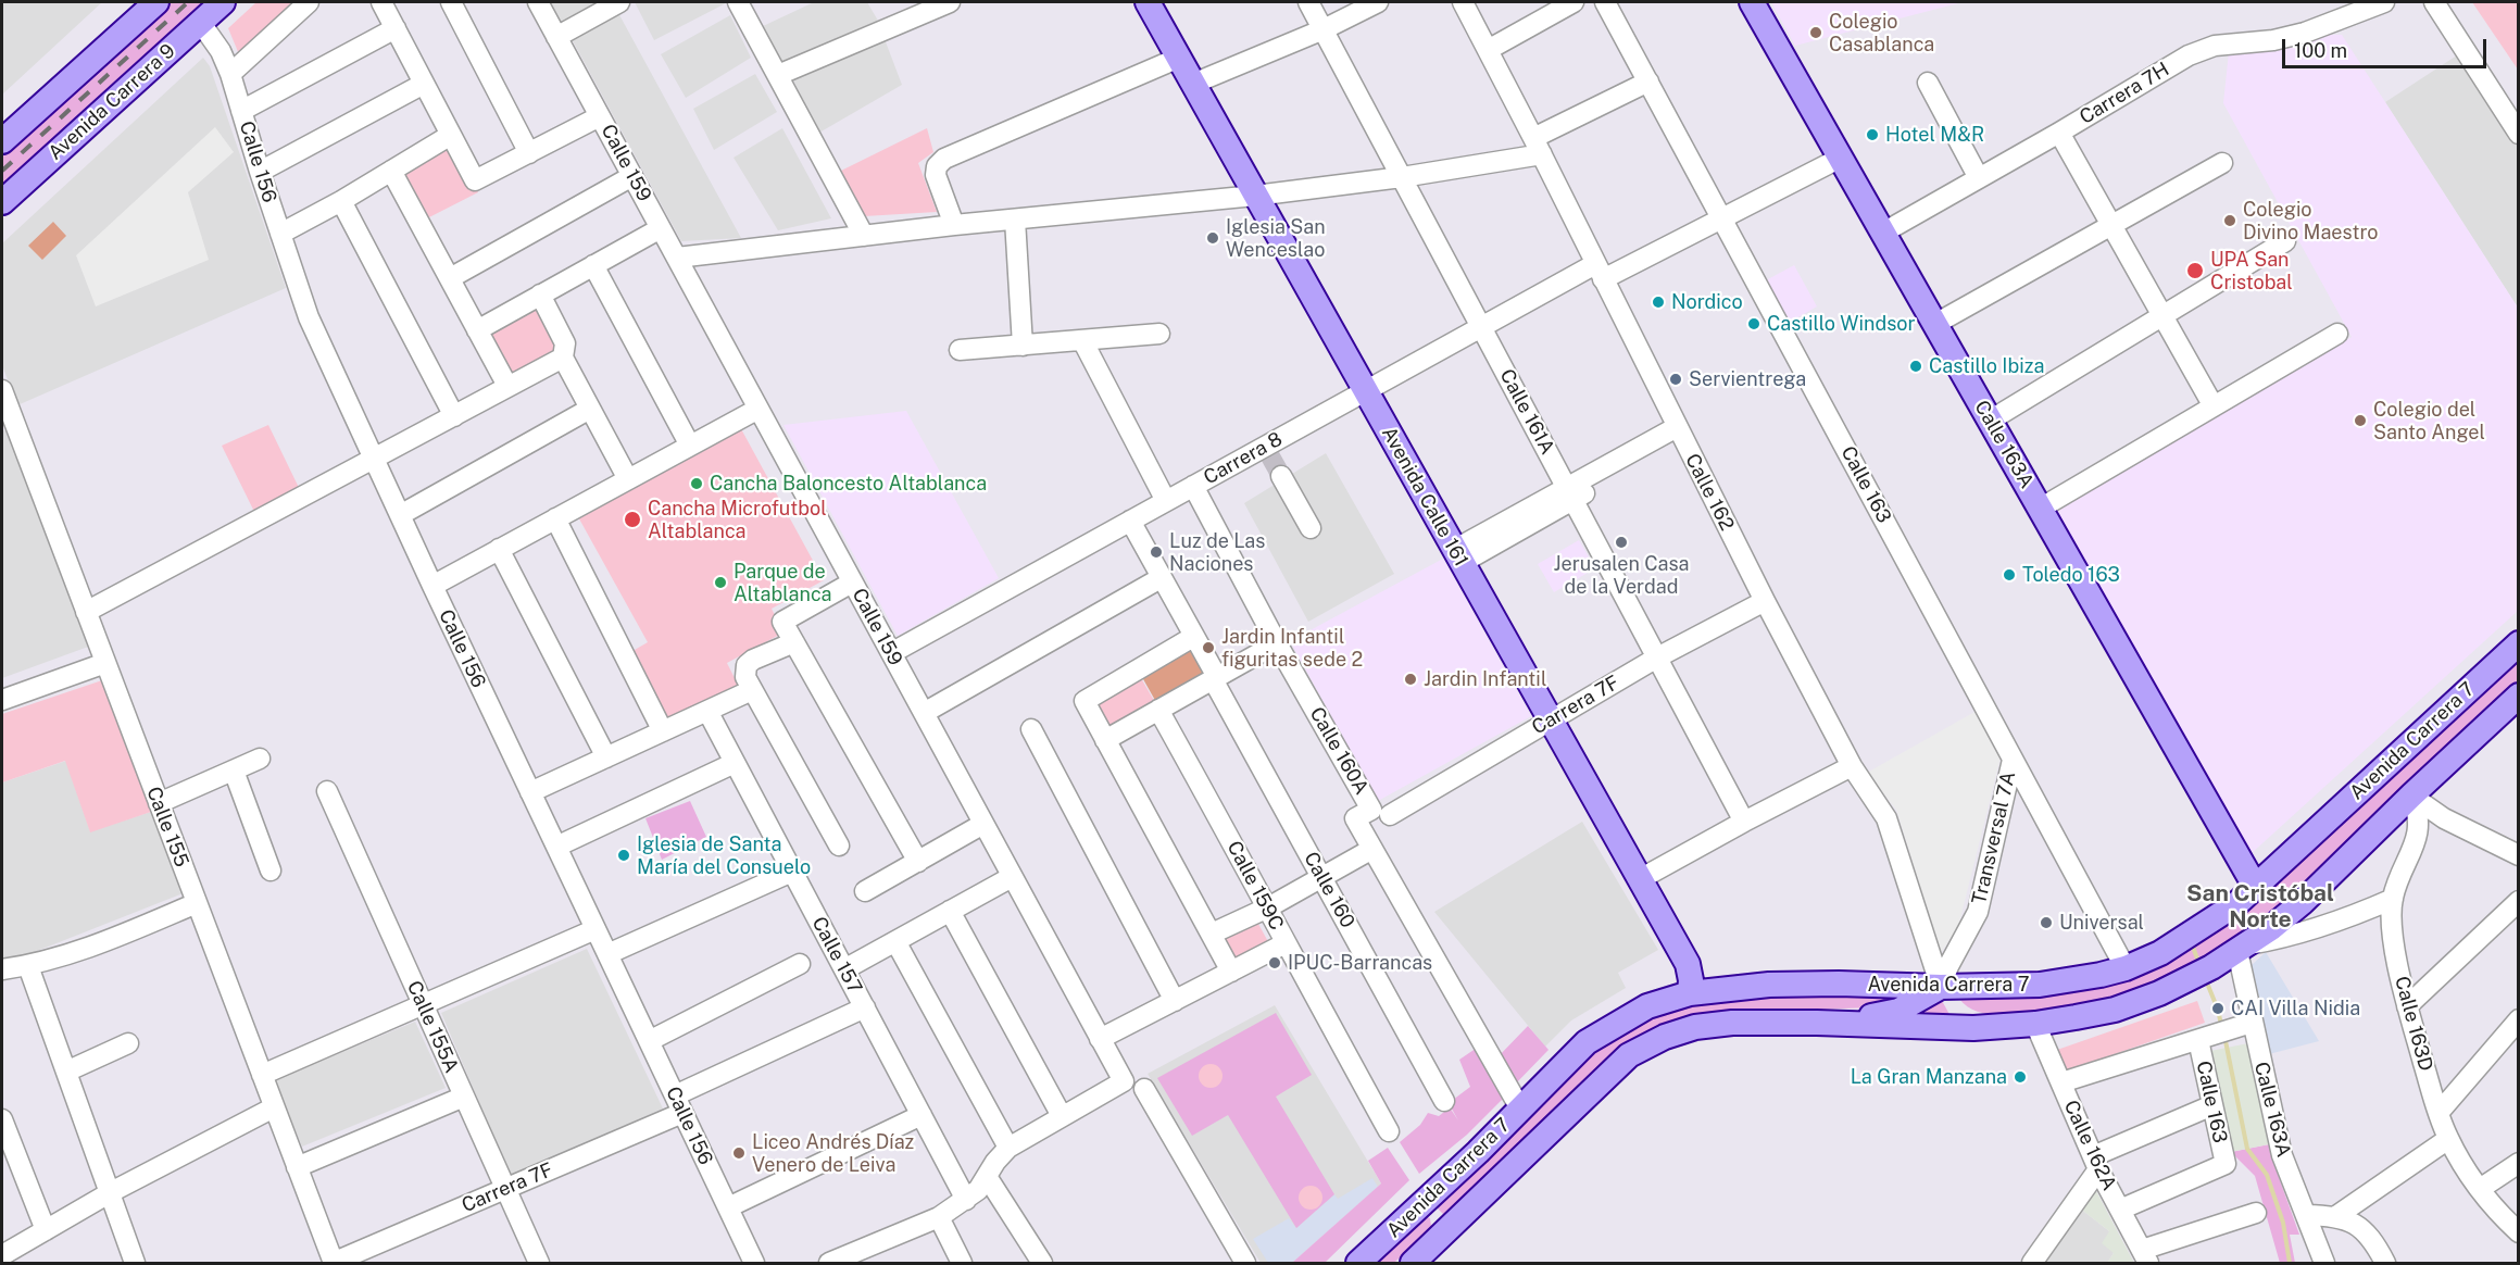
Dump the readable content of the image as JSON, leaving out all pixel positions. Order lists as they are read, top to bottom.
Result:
{
  "streets": {
    "main road": [
      "Avenida Carrera 9",
      "Calle 163A",
      "Avenida Calle 161",
      "Avenida Carrera 7"
    ],
    "street": [
      "Carrera 7H",
      "Calle 156",
      "Calle 159",
      "Calle 161A",
      "Carrera 8",
      "Calle 163",
      "Calle 162",
      "Carrera 7F",
      "Calle 160A",
      "Calle 155",
      "Transversal 7A",
      "Calle 159C",
      "Calle 160",
      "Calle 157",
      "Calle 163D",
      "Calle 155A",
      "Calle 162A"
    ]
  },
  "crossings": [
    ["Carrera 7H", "Calle 163A"],
    ["Avenida Carrera 9", "Calle 156"],
    ["Calle 156", "Carrera 7F"],
    ["Calle 159", "Carrera 8"],
    ["Calle 161A", "Carrera 8"],
    ["Calle 161A", "Carrera 7F"],
    ["Calle 163A", "Carrera 8"],
    ["Calle 163A", "Avenida Carrera 7"],
    ["Carrera 8", "Calle 163"],
    ["Carrera 8", "Calle 162"],
    ["Carrera 8", "Avenida Calle 161"],
    ["Carrera 8", "Calle 160A"],
    ["Carrera 8", "Calle 160"],
    ["Calle 163", "Avenida Carrera 7"],
    ["Calle 163", "Transversal 7A"],
    ["Calle 163", "Calle 162A"],
    ["Calle 162", "Carrera 7F"],
    ["Calle 162", "Avenida Carrera 7"],
    ["Calle 162", "Transversal 7A"],
    ["Avenida Calle 161", "Carrera 7F"],
    ["Avenida Calle 161", "Avenida Carrera 7"],
    ["Carrera 7F", "Calle 155"],
    ["Carrera 7F", "Calle 157"],
    ["Carrera 7F", "Calle 155A"],
    ["Avenida Carrera 7", "Calle 160A"],
    ["Avenida Carrera 7", "Transversal 7A"],
    ["Avenida Carrera 7", "Calle 163D"],
    ["Avenida Carrera 7", "Calle 162A"]
  ],
  "districts": ["San Cristóbal Norte"],
  "places": [
    "Colegio Casablanca",
    "Hotel M&R",
    "Colegio Divino Maestro",
    "Iglesia San Wenceslao",
    "UPA San Cristobal",
    "Nordico",
    "Castillo Windsor",
    "Castillo Ibiza",
    "Servientrega",
    "Colegio del Santo Angel",
    "Cancha Baloncesto Altablanca",
    "Cancha Microfutbol Altablanca",
    "Jerusalen Casa de la Verdad",
    "Luz de Las Naciones",
    "Toledo 163",
    "Parque de Altablanca",
    "Jardin Infantil figuritas sede 2",
    "Jardin Infantil",
    "Iglesia de Santa María del Consuelo",
    "Universal",
    "IPUC-Barrancas",
    "CAI Villa Nidia",
    "La Gran Manzana",
    "Liceo Andrés Díaz Venero de Leiva"
  ],
  "scale_bar": "100 m"
}
